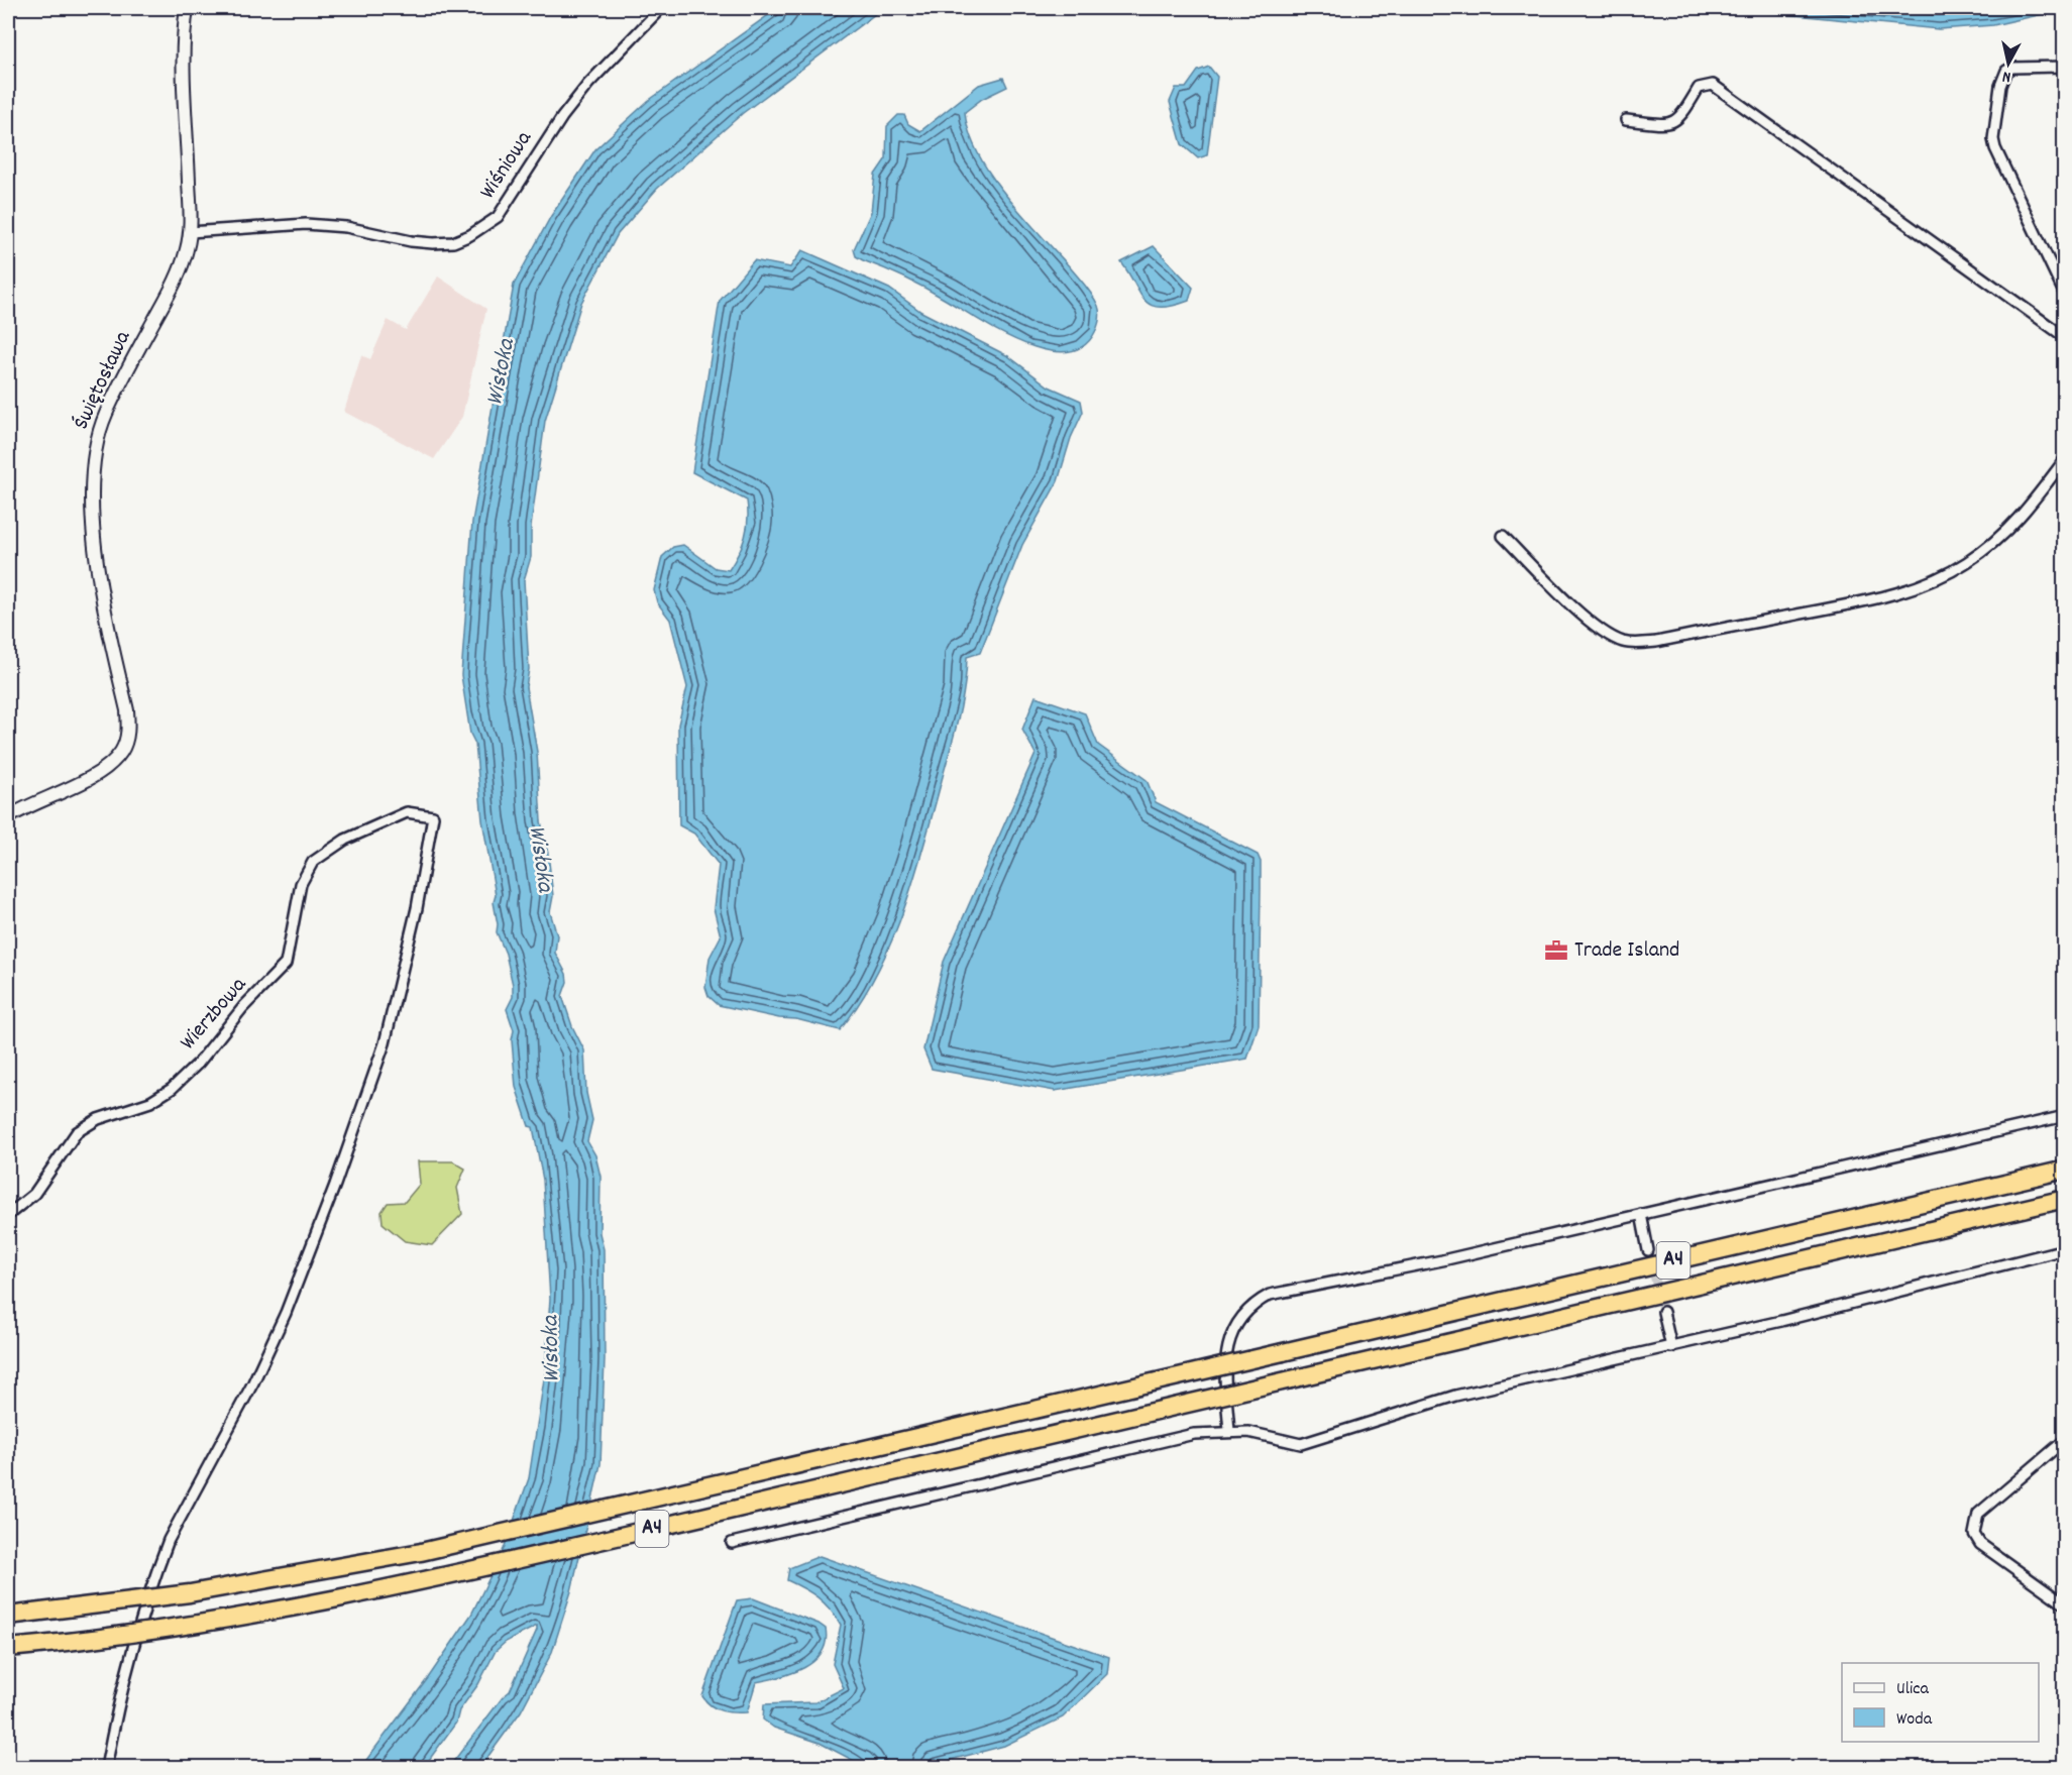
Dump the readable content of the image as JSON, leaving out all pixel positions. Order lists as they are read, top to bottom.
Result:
{
  "streets": {
    "highway": ["A4"],
    "street": ["Wiśniowa", "Świętosława", "Wierzbowa"]
  },
  "crossings": [
    ["Wiśniowa", "Świętosława"]
  ],
  "water": ["Wisłoka"],
  "places": {
    "office": ["Trade Island"]
  },
  "legend": ["Ulica", "Woda"],
  "north": "bottom"
}
